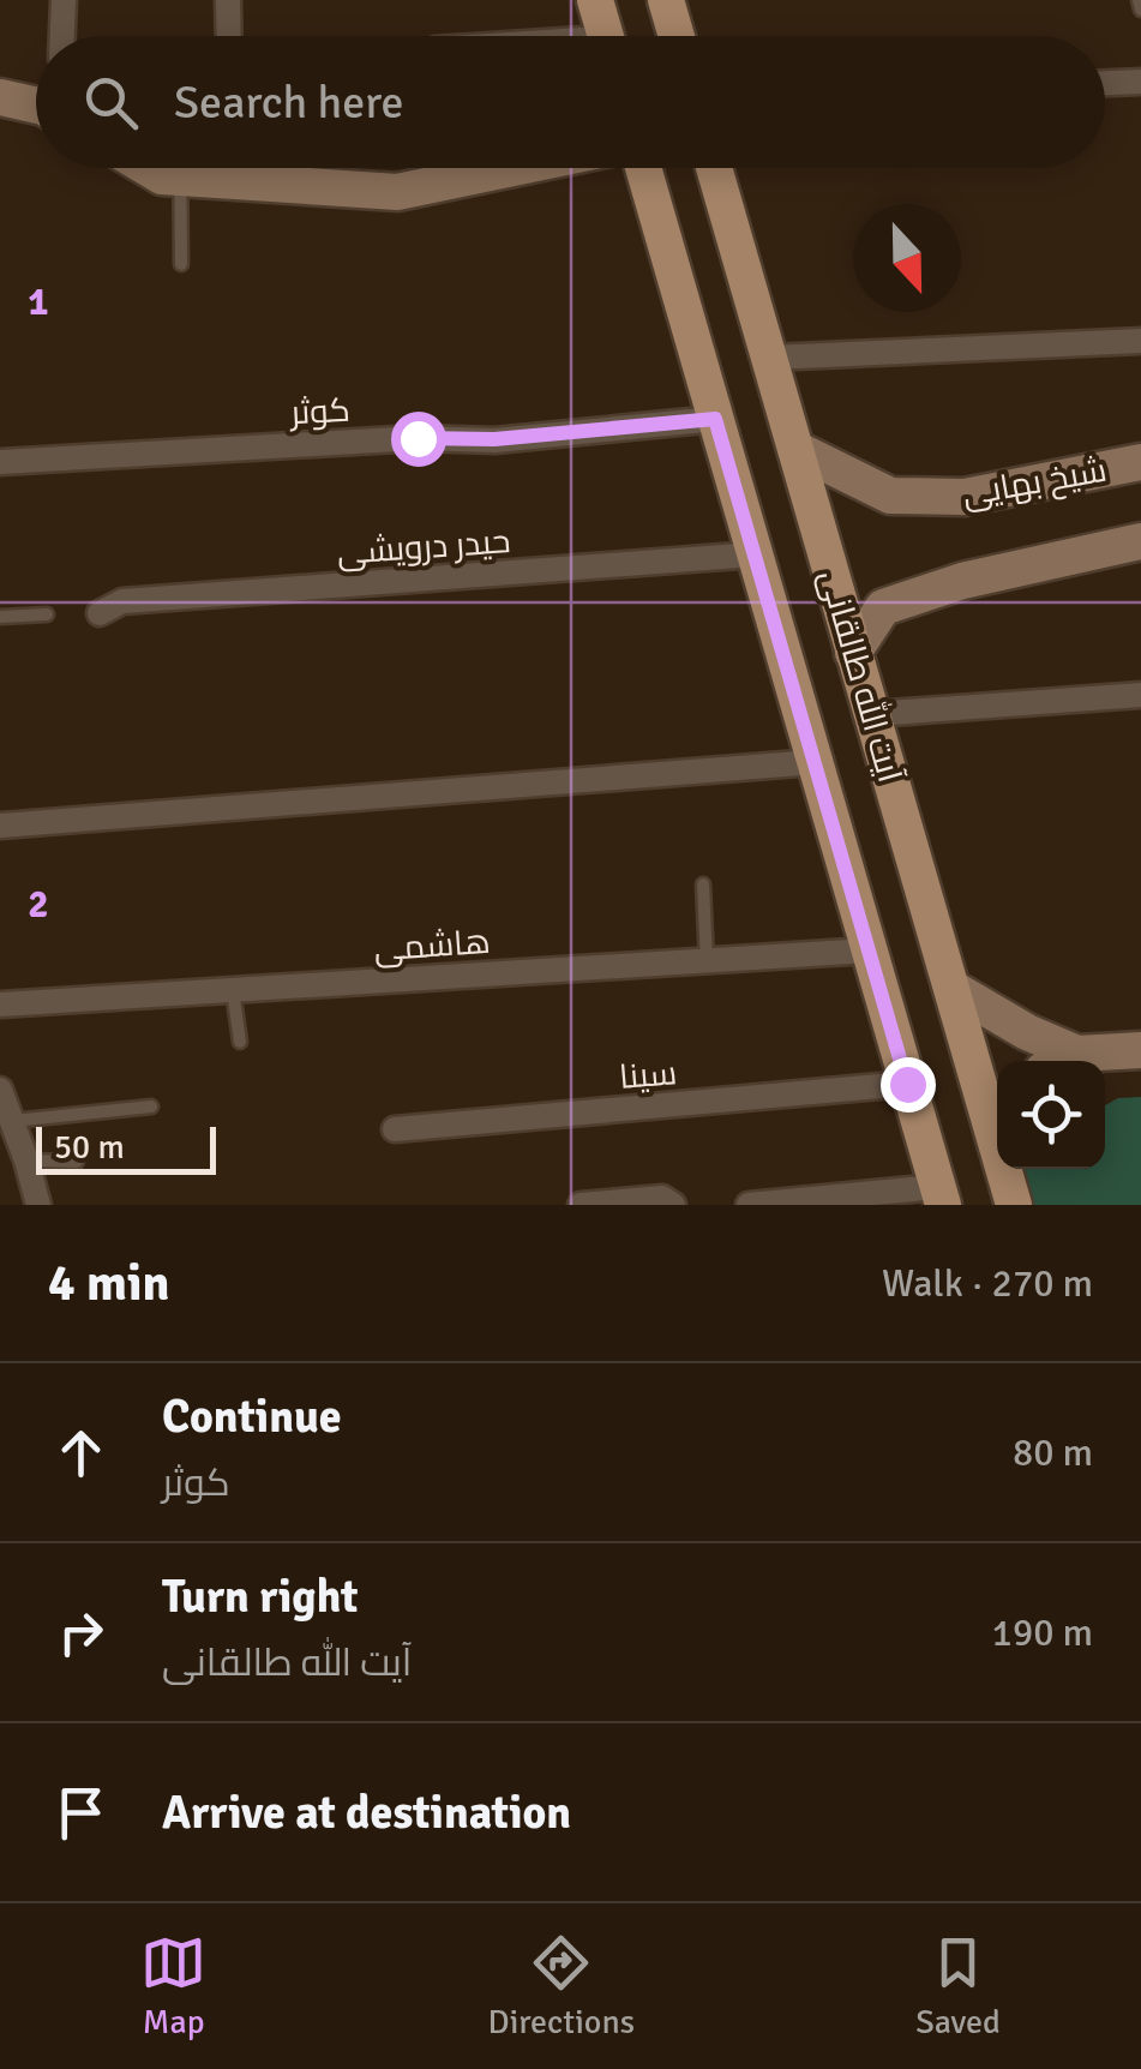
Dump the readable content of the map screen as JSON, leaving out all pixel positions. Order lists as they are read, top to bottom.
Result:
{
  "streets": {
    "main road": ["آیت الله طالقانی"],
    "street": [
      "کوثر",
      "شیخ بهایی",
      "حیدر درویشی",
      "هاشمی",
      "سینا"
    ]
  },
  "crossings": [
    ["کوثر", "آیت الله طالقانی"],
    ["شیخ بهایی", "آیت الله طالقانی"],
    ["حیدر درویشی", "آیت الله طالقانی"],
    ["آیت الله طالقانی", "هاشمی"],
    ["آیت الله طالقانی", "سینا"]
  ],
  "scale_bar": "50 m",
  "north": "bottom",
  "page": {
    "search": "Search here",
    "scale": "50 m",
    "heading": ["4 min", "Walk · 270 m"],
    "list": [
      ["Continue", "کوثر", "80 m"],
      ["Turn right", "آیت الله طالقانی", "190 m"],
      "Arrive at destination"
    ],
    "nav": ["Map", "Directions", "Saved"]
  },
  "grid": {
    "rows": ["1", "2"]
  }
}
